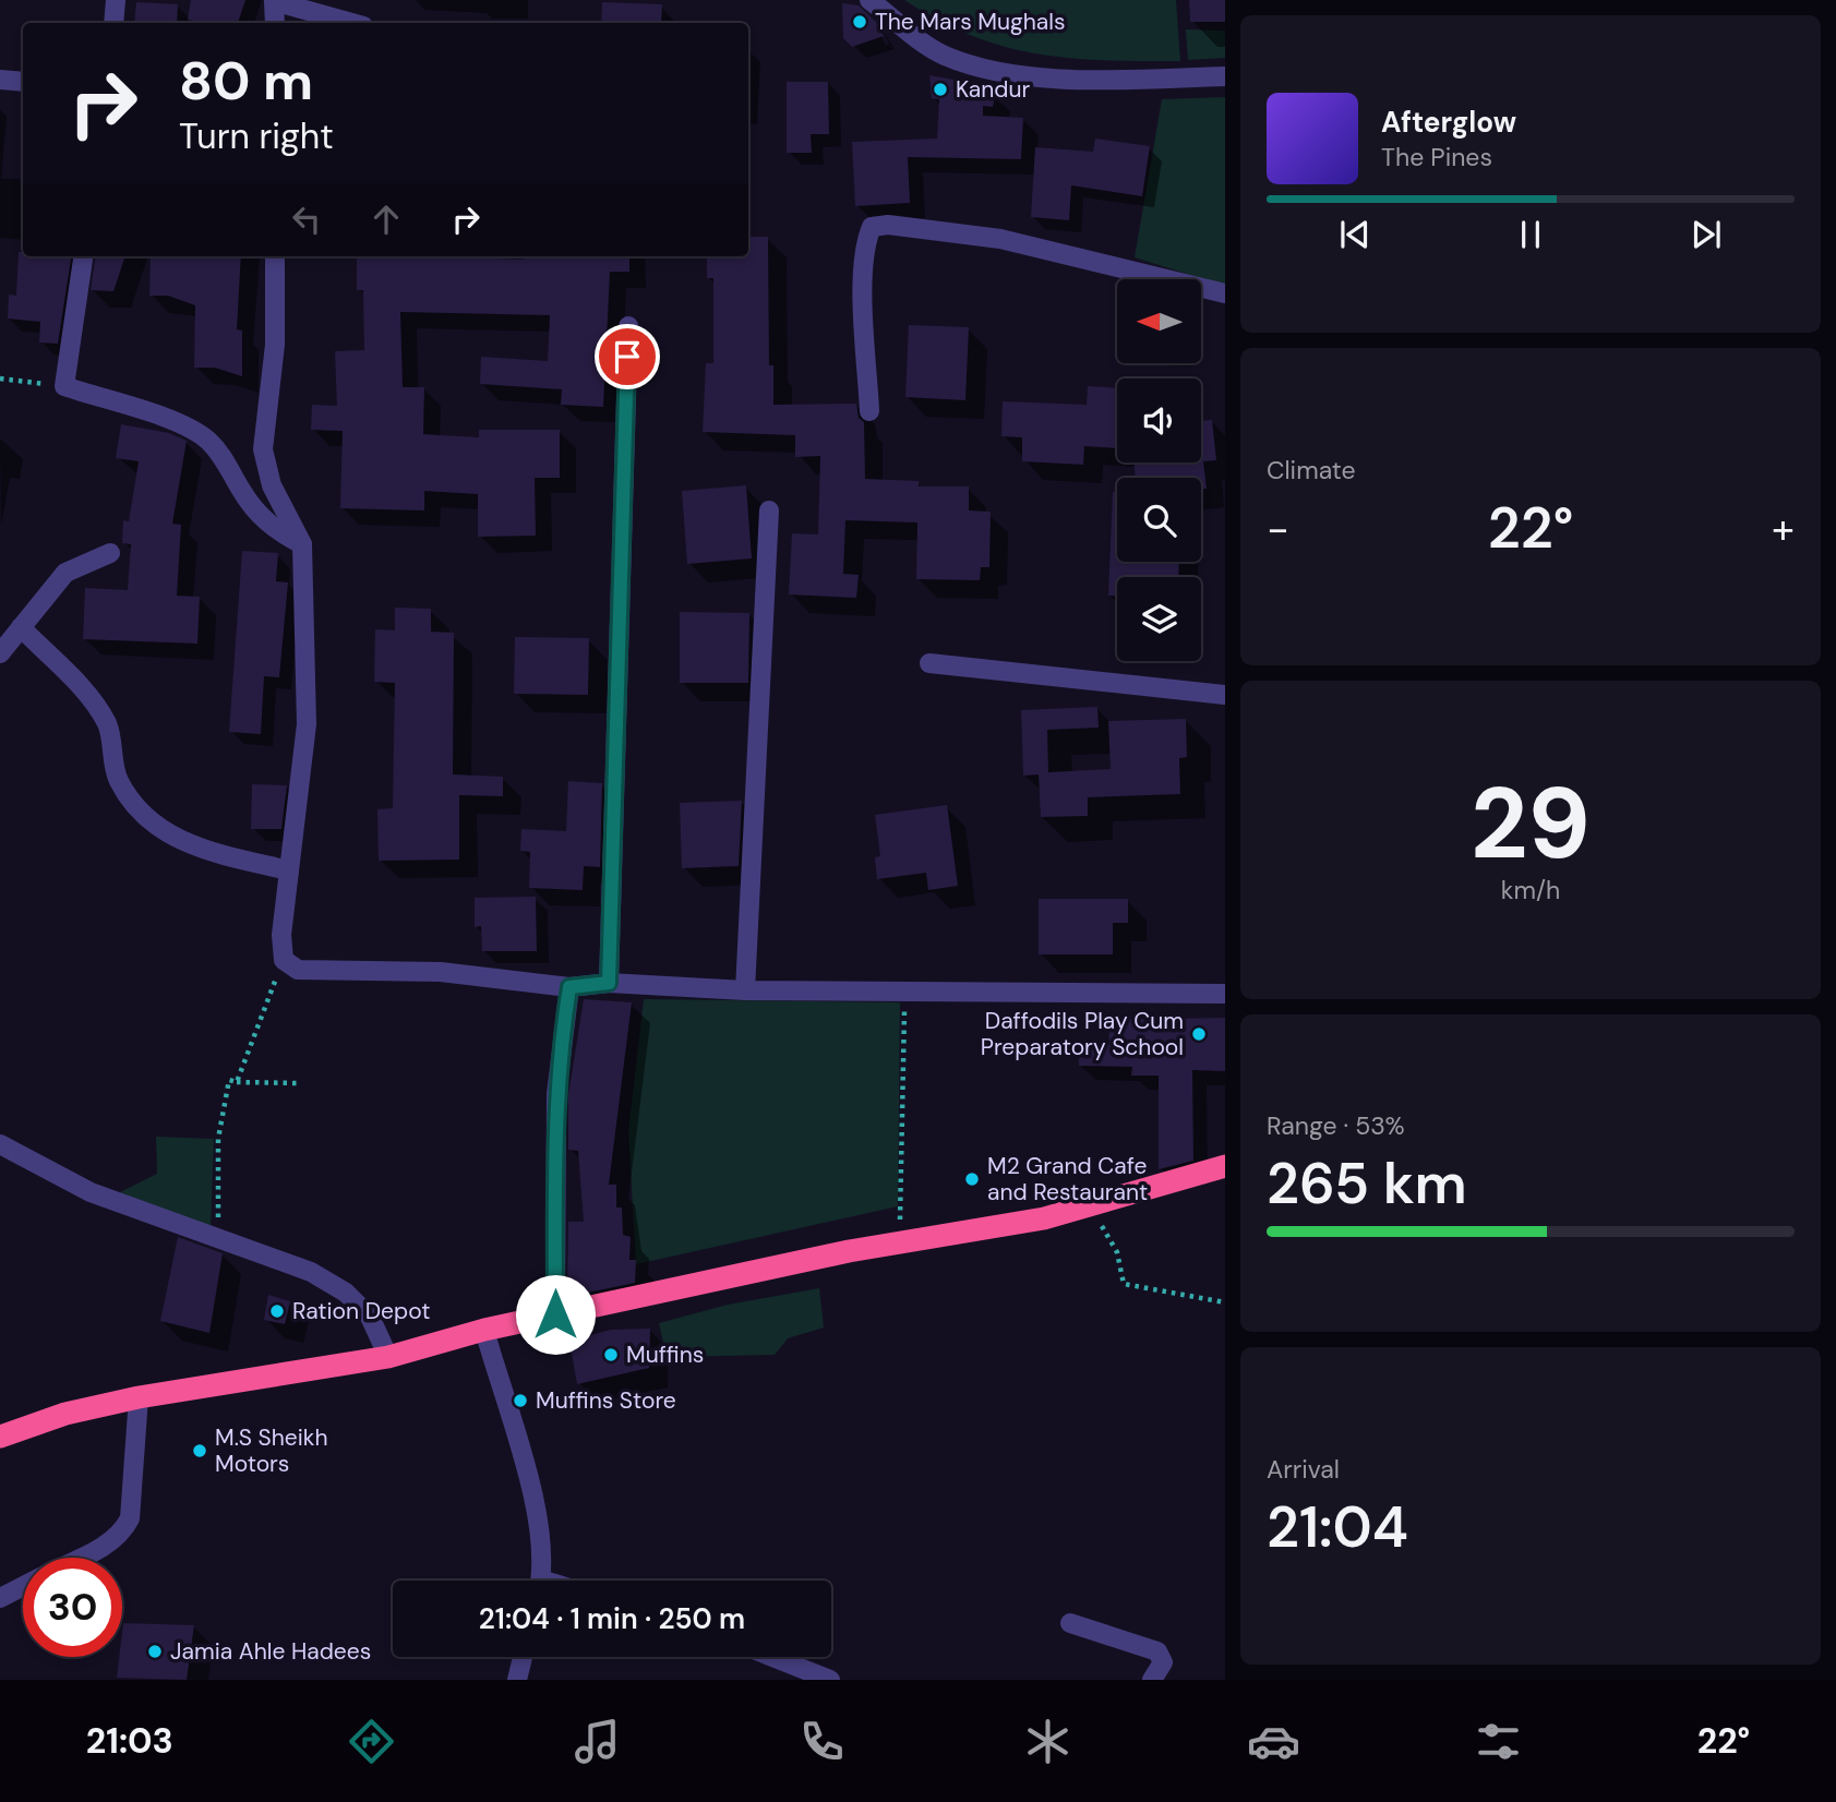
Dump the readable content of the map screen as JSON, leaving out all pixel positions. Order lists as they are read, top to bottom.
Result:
{
  "places": [
    "The Mars Mughals",
    "Kandur",
    "Daffodils Play Cum Preparatory School",
    "M2 Grand Cafe and Restaurant",
    "Ration Depot",
    "Muffins",
    "Muffins Store",
    "M.S Sheikh Motors",
    "Jamia Ahle Hadees"
  ],
  "north": "left",
  "page": {
    "turn": ["80 m", "Turn right"],
    "song": ["Afterglow", "The Pines"],
    "tile": [
      "Climate",
      ["29", "km/h"],
      ["Range · 53%", "265 km"],
      ["Arrival", "21:04"]
    ],
    "heat": ["−", "22°", "+"],
    "limit": "30",
    "trip": "21:04 · 1 min · 250 m",
    "tabs": ["21:03", "22°"]
  }
}
